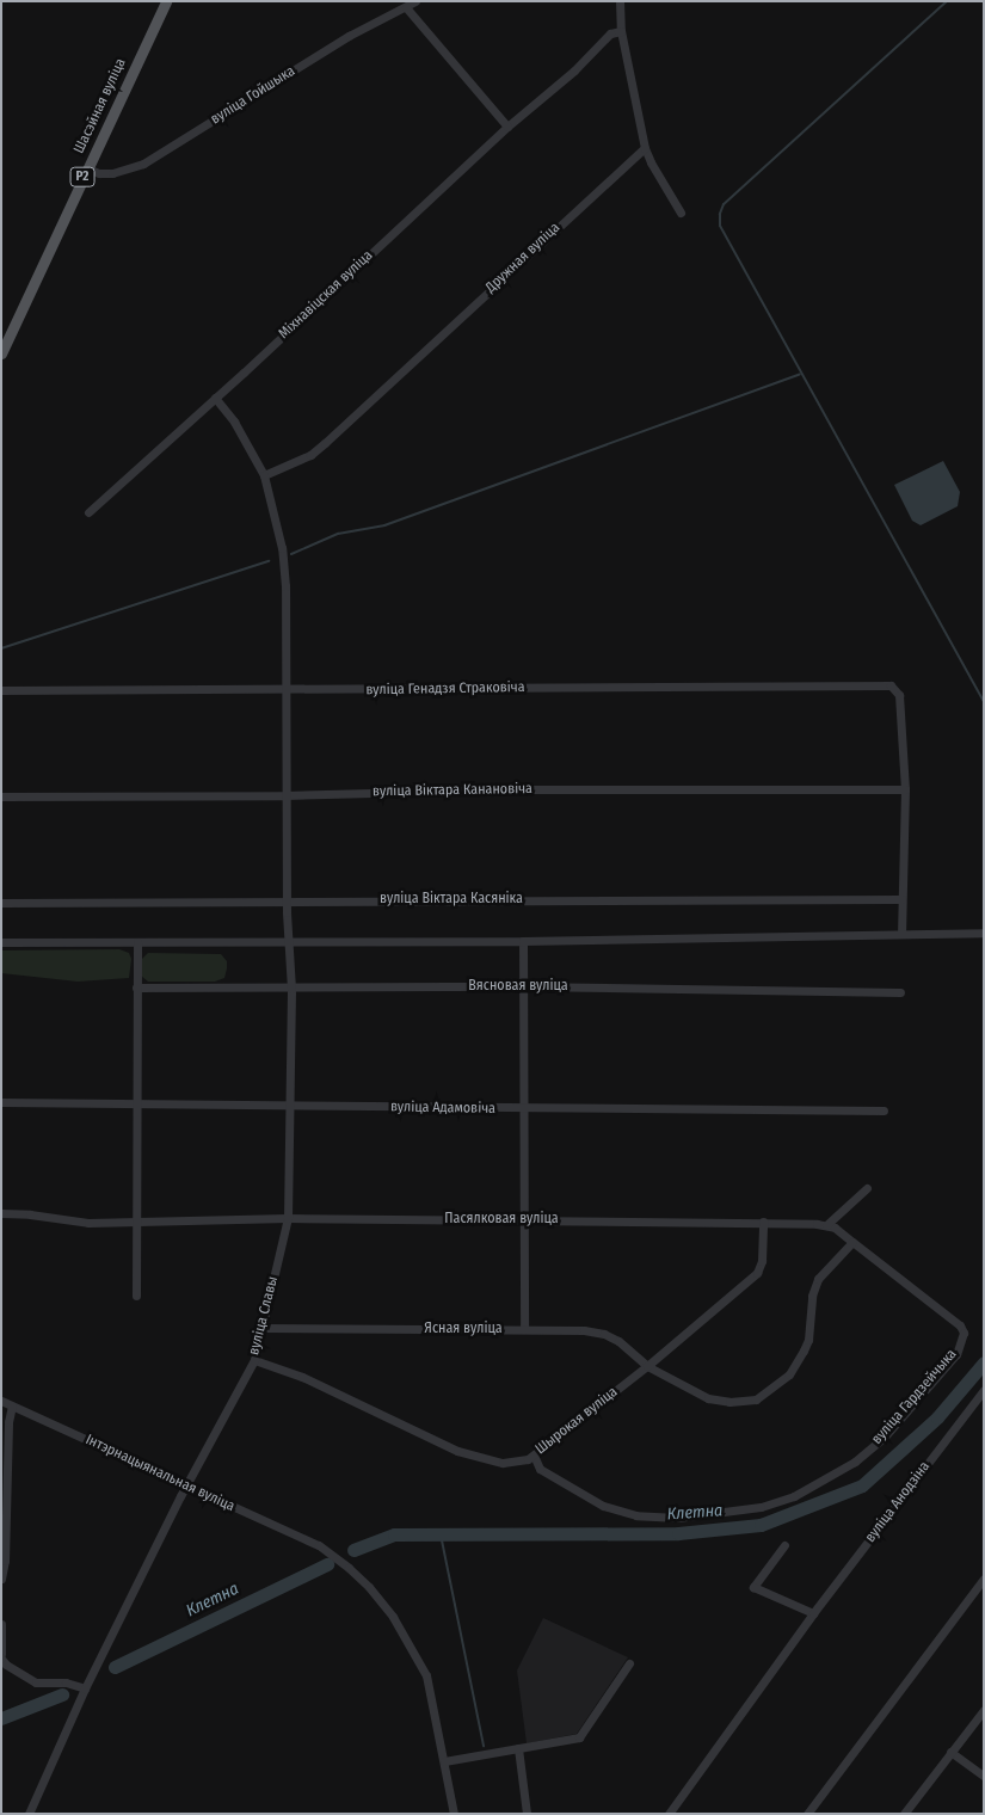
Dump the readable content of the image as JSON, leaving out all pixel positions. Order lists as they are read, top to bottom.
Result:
{
  "streets": {
    "main road": ["Шасэйная вуліца", "Р2"],
    "street": [
      "вуліца Гойшыка",
      "Дружная вуліца",
      "Міхнавіцская вуліца",
      "вуліца Генадзя Страковіча",
      "вуліца Віктара Канановіча",
      "вуліца Віктара Касяніка",
      "Вясновая вуліца",
      "вуліца Адамовіча",
      "Пасялковая вуліца",
      "вуліца Славы",
      "Ясная вуліца",
      "вуліца Гардзейчыка",
      "Шырокая вуліца",
      "Інтэрнацыянальная вуліца",
      "вуліца Анодзіна"
    ]
  },
  "crossings": [
    ["вуліца Гойшыка", "Шасэйная вуліца"],
    ["Дружная вуліца", "вуліца Славы"],
    ["вуліца Генадзя Страковіча", "вуліца Віктара Канановіча"],
    ["вуліца Генадзя Страковіча", "вуліца Славы"],
    ["вуліца Віктара Канановіча", "вуліца Славы"],
    ["вуліца Віктара Касяніка", "вуліца Славы"],
    ["Вясновая вуліца", "вуліца Славы"],
    ["вуліца Адамовіча", "вуліца Славы"],
    ["Пасялковая вуліца", "вуліца Славы"],
    ["Пасялковая вуліца", "вуліца Гардзейчыка"],
    ["Пасялковая вуліца", "Шырокая вуліца"],
    ["вуліца Славы", "Ясная вуліца"],
    ["вуліца Славы", "Шырокая вуліца"],
    ["вуліца Славы", "Інтэрнацыянальная вуліца"],
    ["Ясная вуліца", "Шырокая вуліца"],
    ["вуліца Гардзейчыка", "Шырокая вуліца"]
  ],
  "water": ["Клетна"]
}
